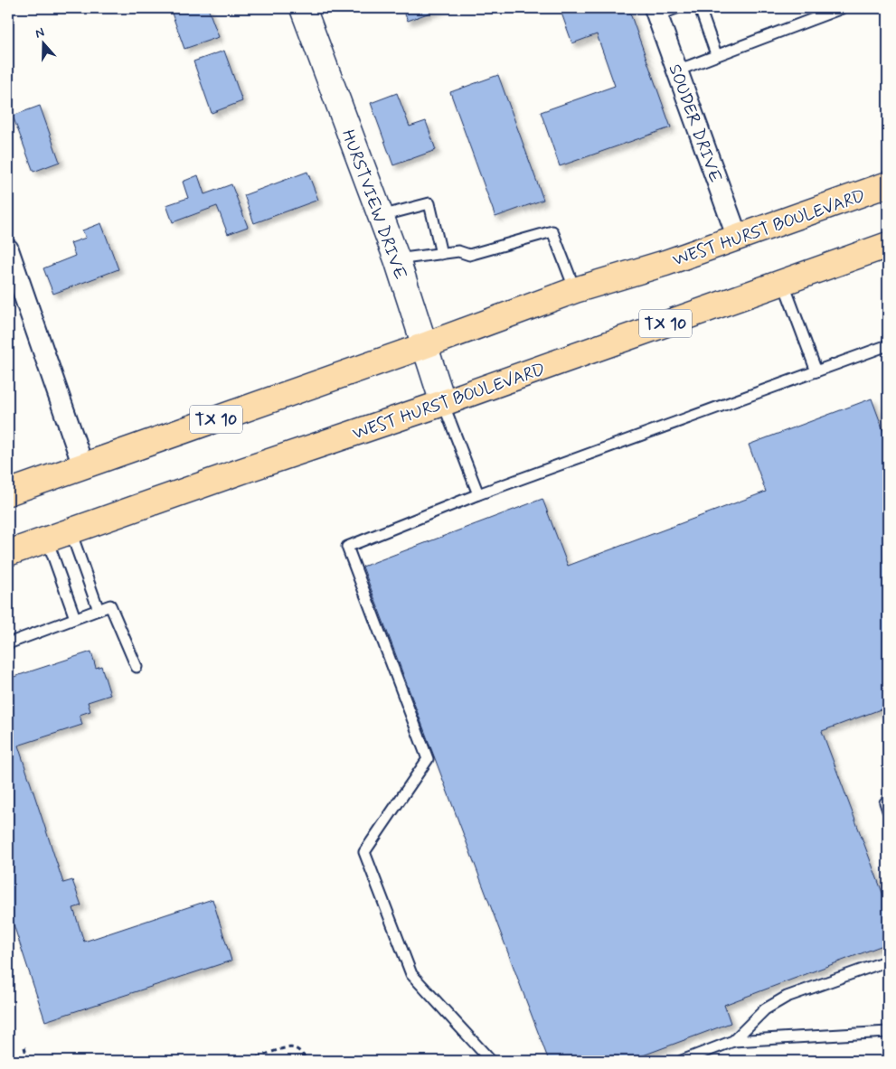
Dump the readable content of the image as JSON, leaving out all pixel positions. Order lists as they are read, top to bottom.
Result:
{
  "streets": {
    "main road": ["WEST HURST BOULEVARD", "TX 10"],
    "street": ["SOUDER DRIVE", "HURSTVIEW DRIVE"]
  },
  "crossings": [
    ["SOUDER DRIVE", "WEST HURST BOULEVARD"],
    ["HURSTVIEW DRIVE", "WEST HURST BOULEVARD"]
  ],
  "north": "top"
}
